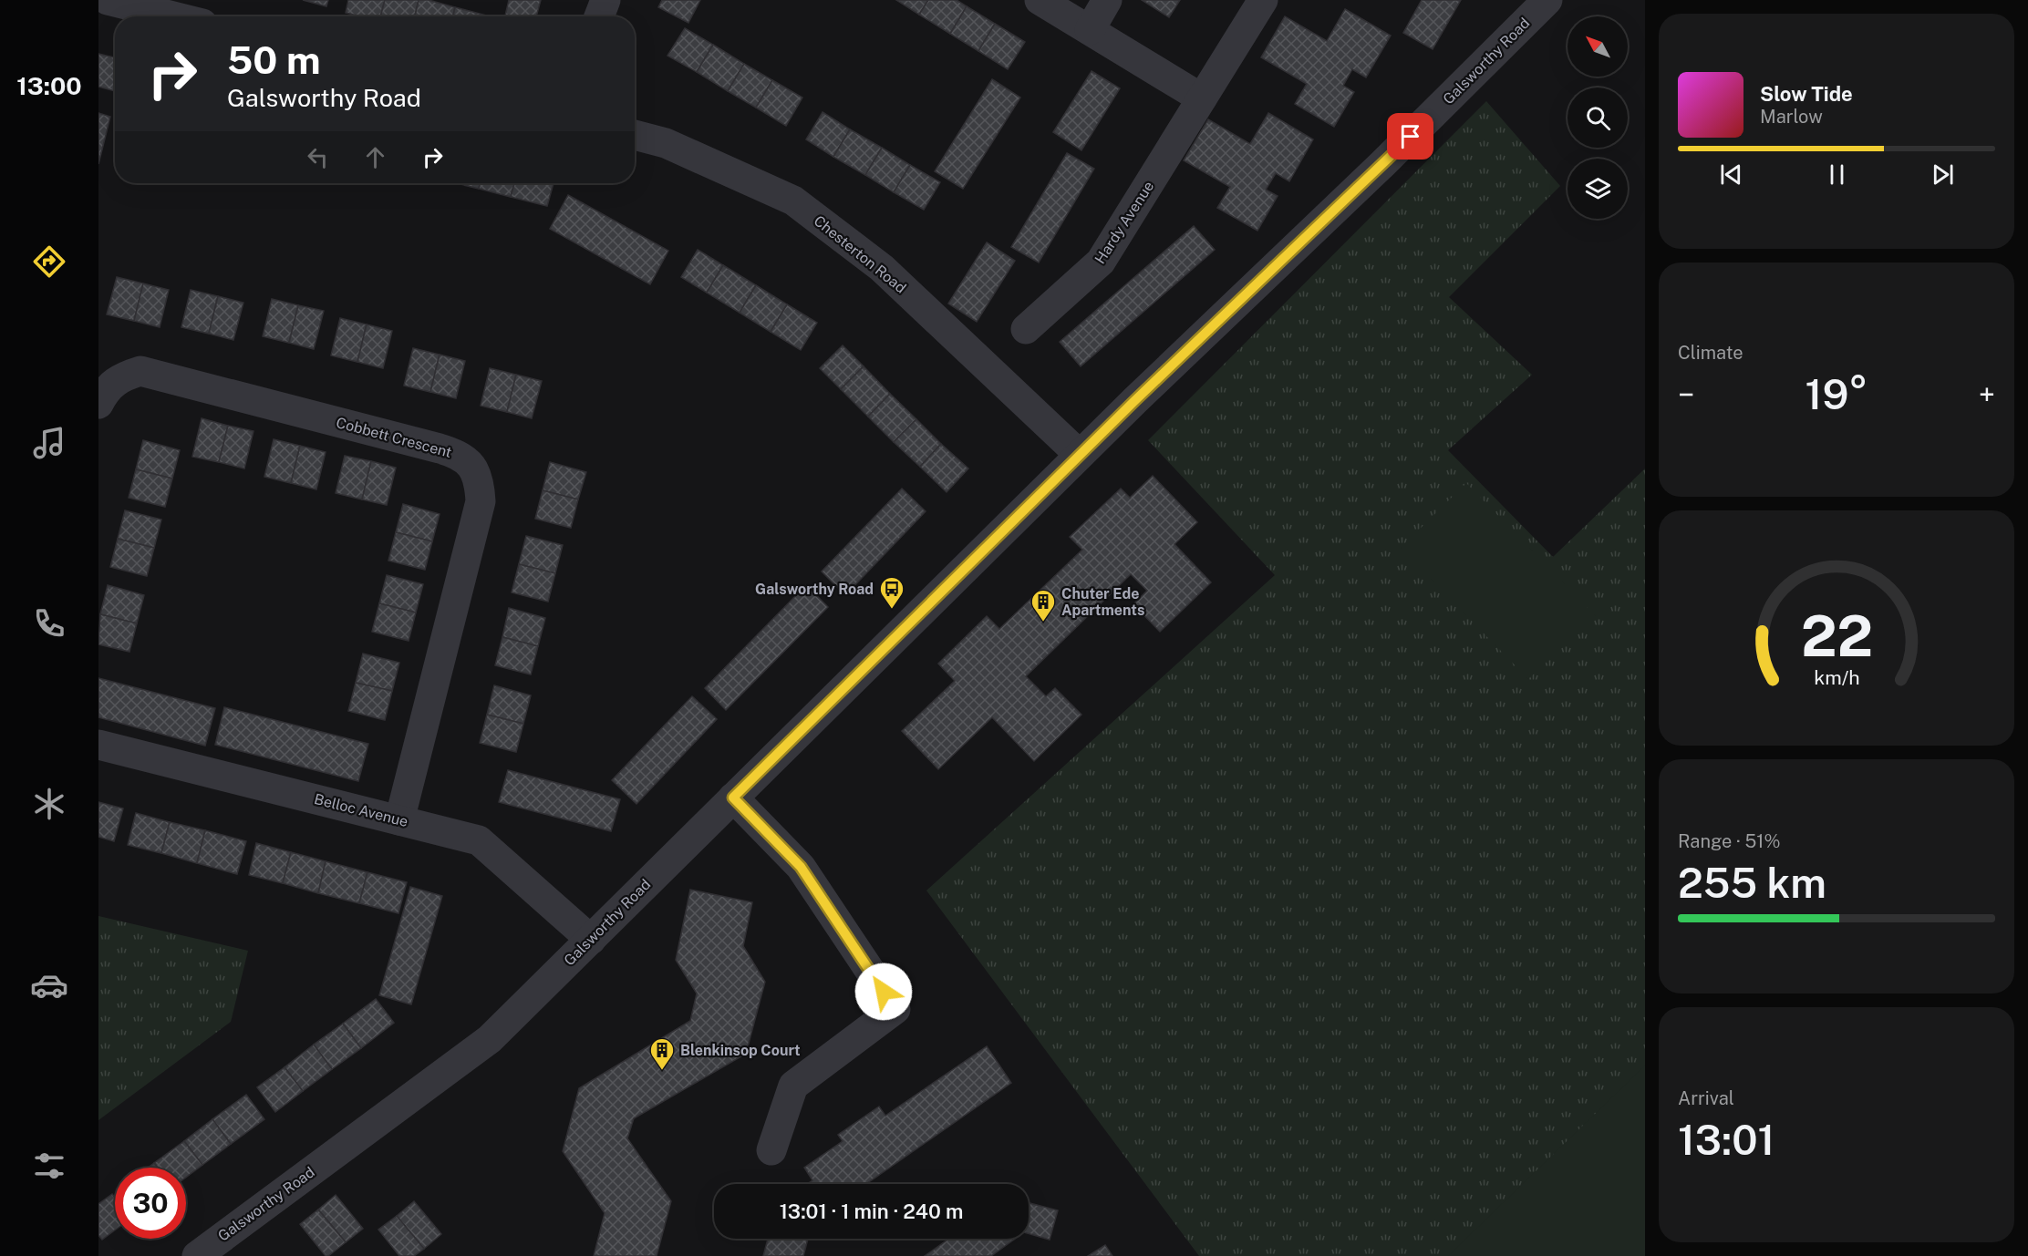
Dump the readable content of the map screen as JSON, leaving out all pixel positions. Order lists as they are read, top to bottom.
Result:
{
  "streets": {
    "street": [
      "Galsworthy Road",
      "Hardy Avenue",
      "Chesterton Road",
      "Cobbett Crescent",
      "Belloc Avenue"
    ]
  },
  "crossings": [
    ["Galsworthy Road", "Chesterton Road"],
    ["Galsworthy Road", "Belloc Avenue"],
    ["Cobbett Crescent", "Belloc Avenue"]
  ],
  "places": {
    "bus stop": ["Galsworthy Road"],
    "building": ["Chuter Ede Apartments", "Blenkinsop Court"]
  },
  "north": "top left",
  "page": {
    "tabs": "13:00",
    "turn": ["50 m", "Galsworthy Road"],
    "song": ["Slow Tide", "Marlow"],
    "tile": [
      "Climate",
      ["Range · 51%", "255 km"],
      ["Arrival", "13:01"]
    ],
    "heat": ["−", "19°", "+"],
    "limit": "30",
    "trip": "13:01 · 1 min · 240 m",
    "gauge": ["22", "km/h"]
  }
}
